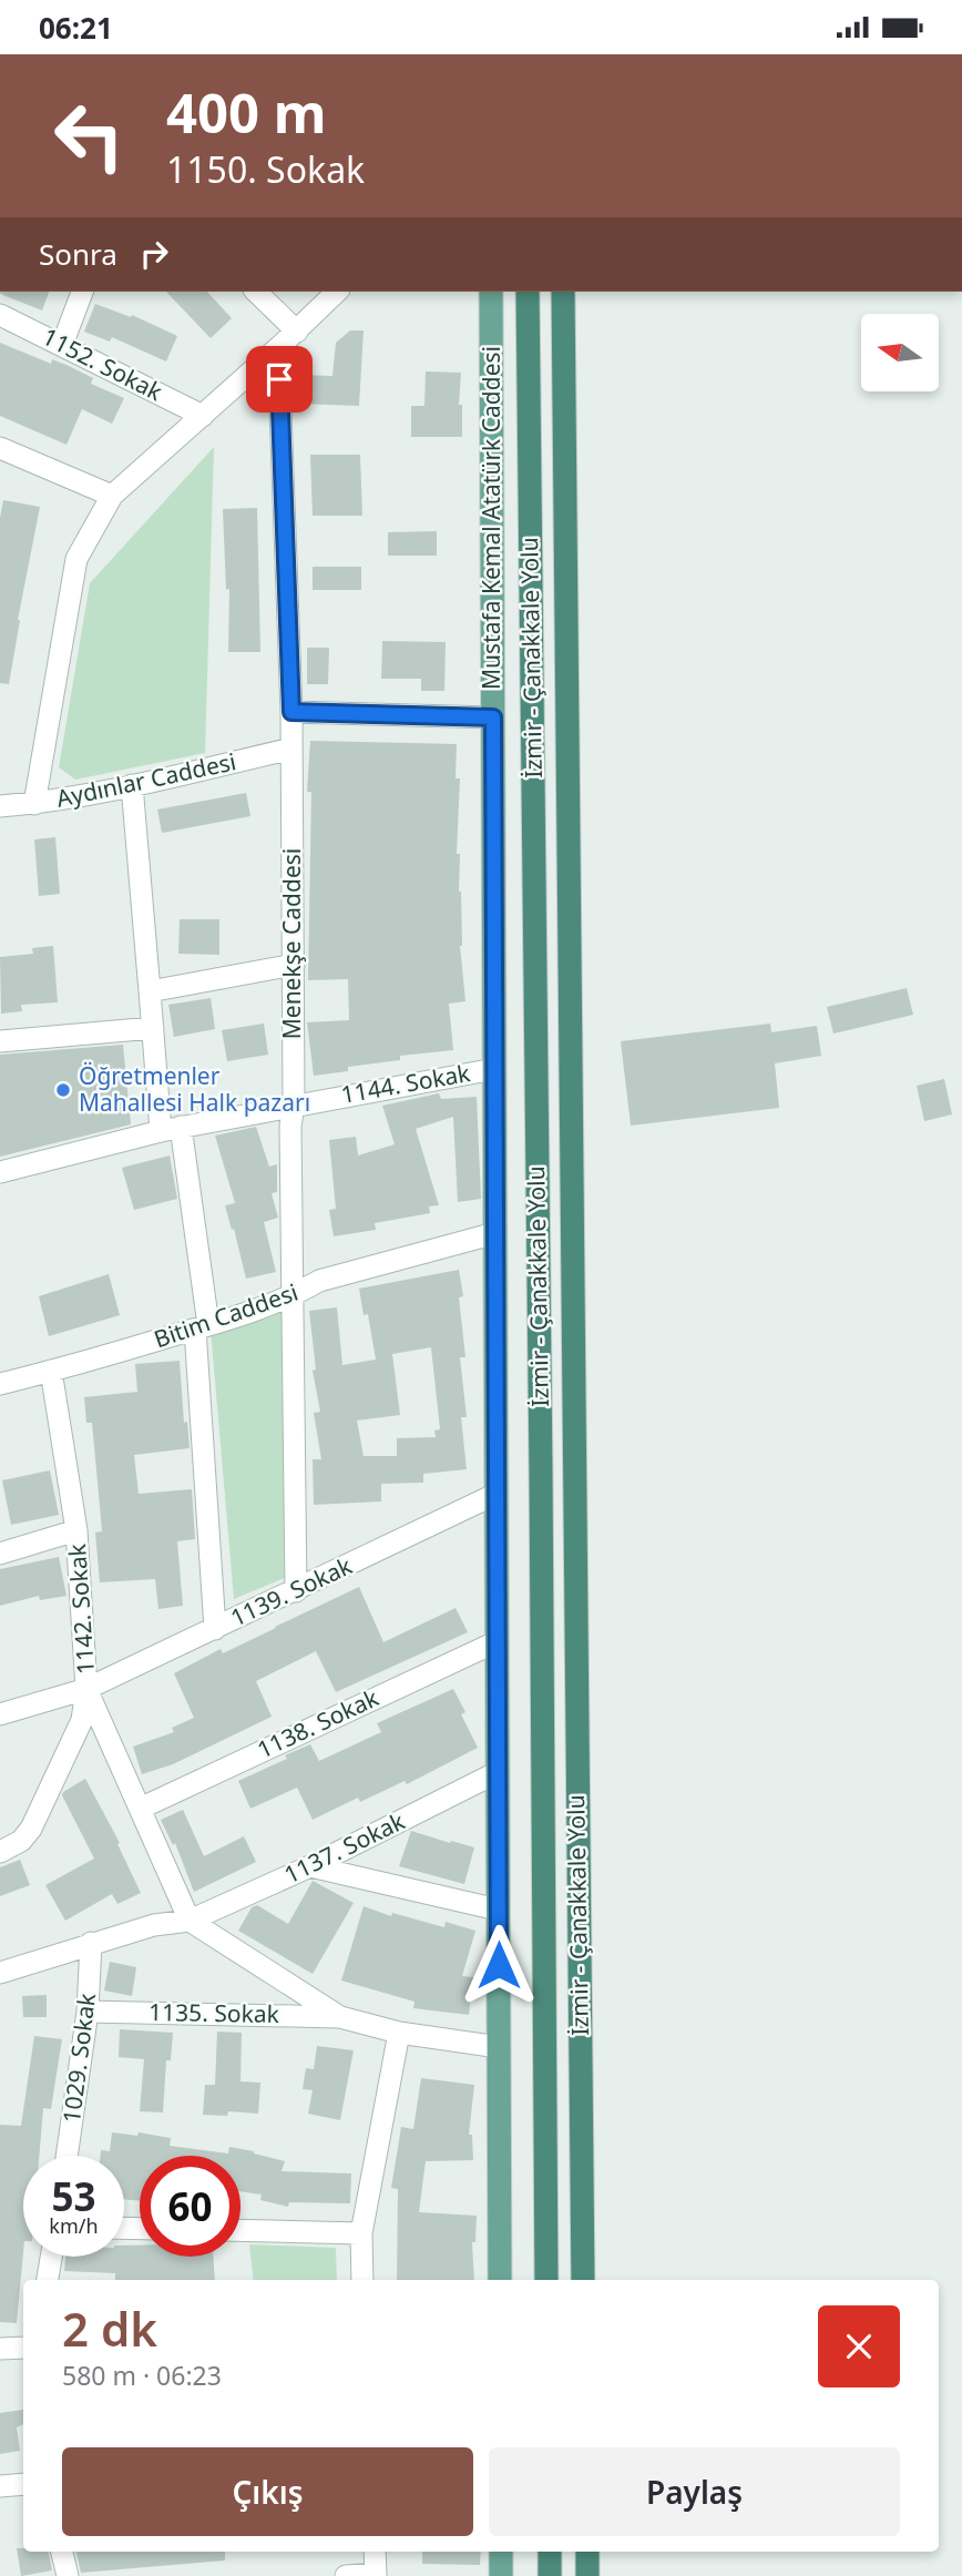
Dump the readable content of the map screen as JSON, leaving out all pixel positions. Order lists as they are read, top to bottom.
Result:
{
  "streets": {
    "highway": ["İzmir - Çanakkale Yolu"],
    "main road": ["Mustafa Kemal Atatürk Caddesi"],
    "street": [
      "1152. Sokak",
      "Aydınlar Caddesi",
      "Menekşe Caddesi",
      "1144. Sokak",
      "Bitim Caddesi",
      "1139. Sokak",
      "1142. Sokak",
      "1138. Sokak",
      "1137. Sokak",
      "1135. Sokak",
      "1029. Sokak"
    ]
  },
  "crossings": [
    ["Mustafa Kemal Atatürk Caddesi", "1144. Sokak"],
    ["Mustafa Kemal Atatürk Caddesi", "Bitim Caddesi"],
    ["Mustafa Kemal Atatürk Caddesi", "1139. Sokak"],
    ["Mustafa Kemal Atatürk Caddesi", "1138. Sokak"],
    ["Mustafa Kemal Atatürk Caddesi", "1137. Sokak"],
    ["Aydınlar Caddesi", "Menekşe Caddesi"],
    ["Menekşe Caddesi", "1144. Sokak"],
    ["Menekşe Caddesi", "Bitim Caddesi"],
    ["Menekşe Caddesi", "1139. Sokak"],
    ["Bitim Caddesi", "1142. Sokak"],
    ["1139. Sokak", "1142. Sokak"],
    ["1142. Sokak", "1138. Sokak"],
    ["1142. Sokak", "1137. Sokak"],
    ["1137. Sokak", "1029. Sokak"],
    ["1135. Sokak", "1029. Sokak"]
  ],
  "places": ["Öğretmenler Mahallesi Halk pazarı"],
  "north": "left",
  "page": {
    "status": "06:21",
    "turn": ["400 m", "1150. Sokak"],
    "then": "Sonra",
    "speed": "53 km/h",
    "limit": "60",
    "heading": ["2 dk", "580 m · 06:23"],
    "buttons": ["Çıkış", "Paylaş"]
  }
}
